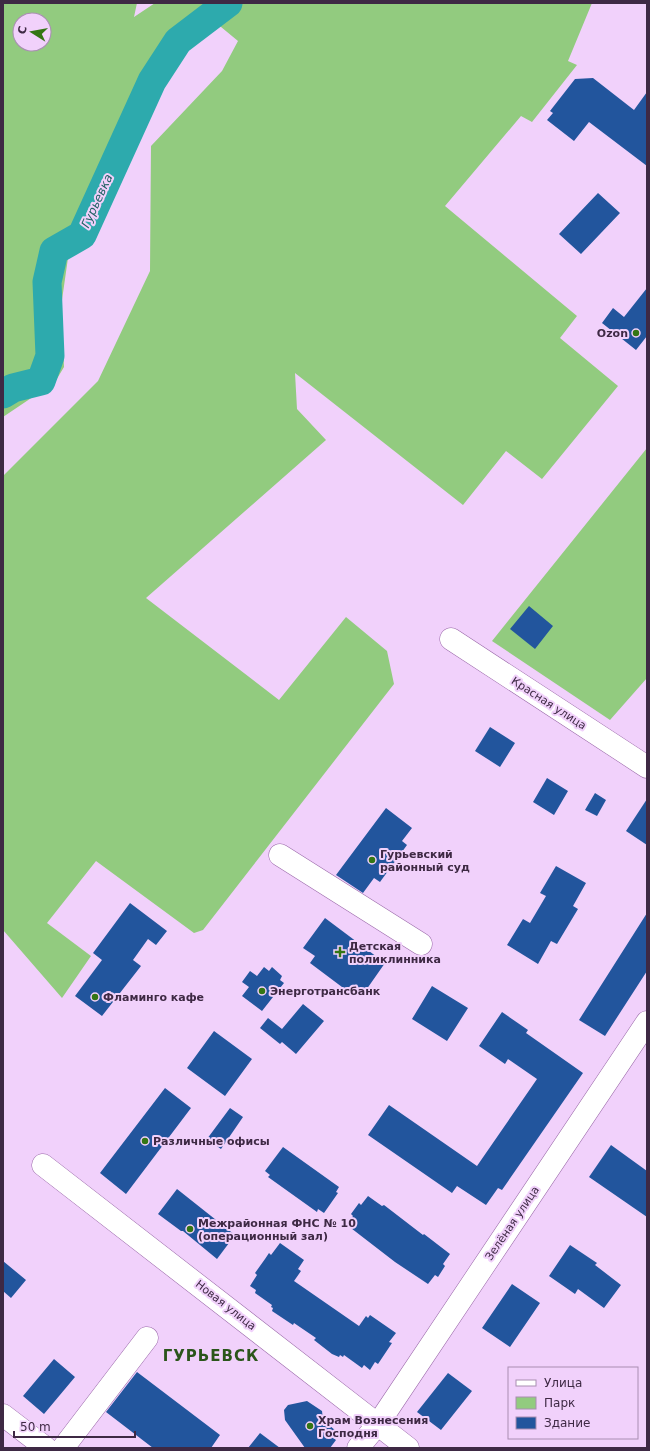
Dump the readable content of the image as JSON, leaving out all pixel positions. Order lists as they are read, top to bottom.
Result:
{
  "streets": {
    "street": ["Красная улица", "Зелёная улица", "Новая улица"]
  },
  "crossings": [
    ["Зелёная улица", "Новая улица"]
  ],
  "districts": ["ГУРЬЕВСК"],
  "water": ["Гурьевка"],
  "places": {
    "other": [
      "Ozon",
      "Гурьевский районный суд",
      "Энерготрансбанк",
      "Фламинго кафе",
      "Различные офисы",
      "Межрайонная ФНС № 10 (операционный зал)",
      "Храм Вознесения Господня"
    ],
    "health": ["Детская поликлинника"]
  },
  "legend": ["Улица", "Парк", "Здание"],
  "scale_bar": "50 m",
  "north": "left"
}
